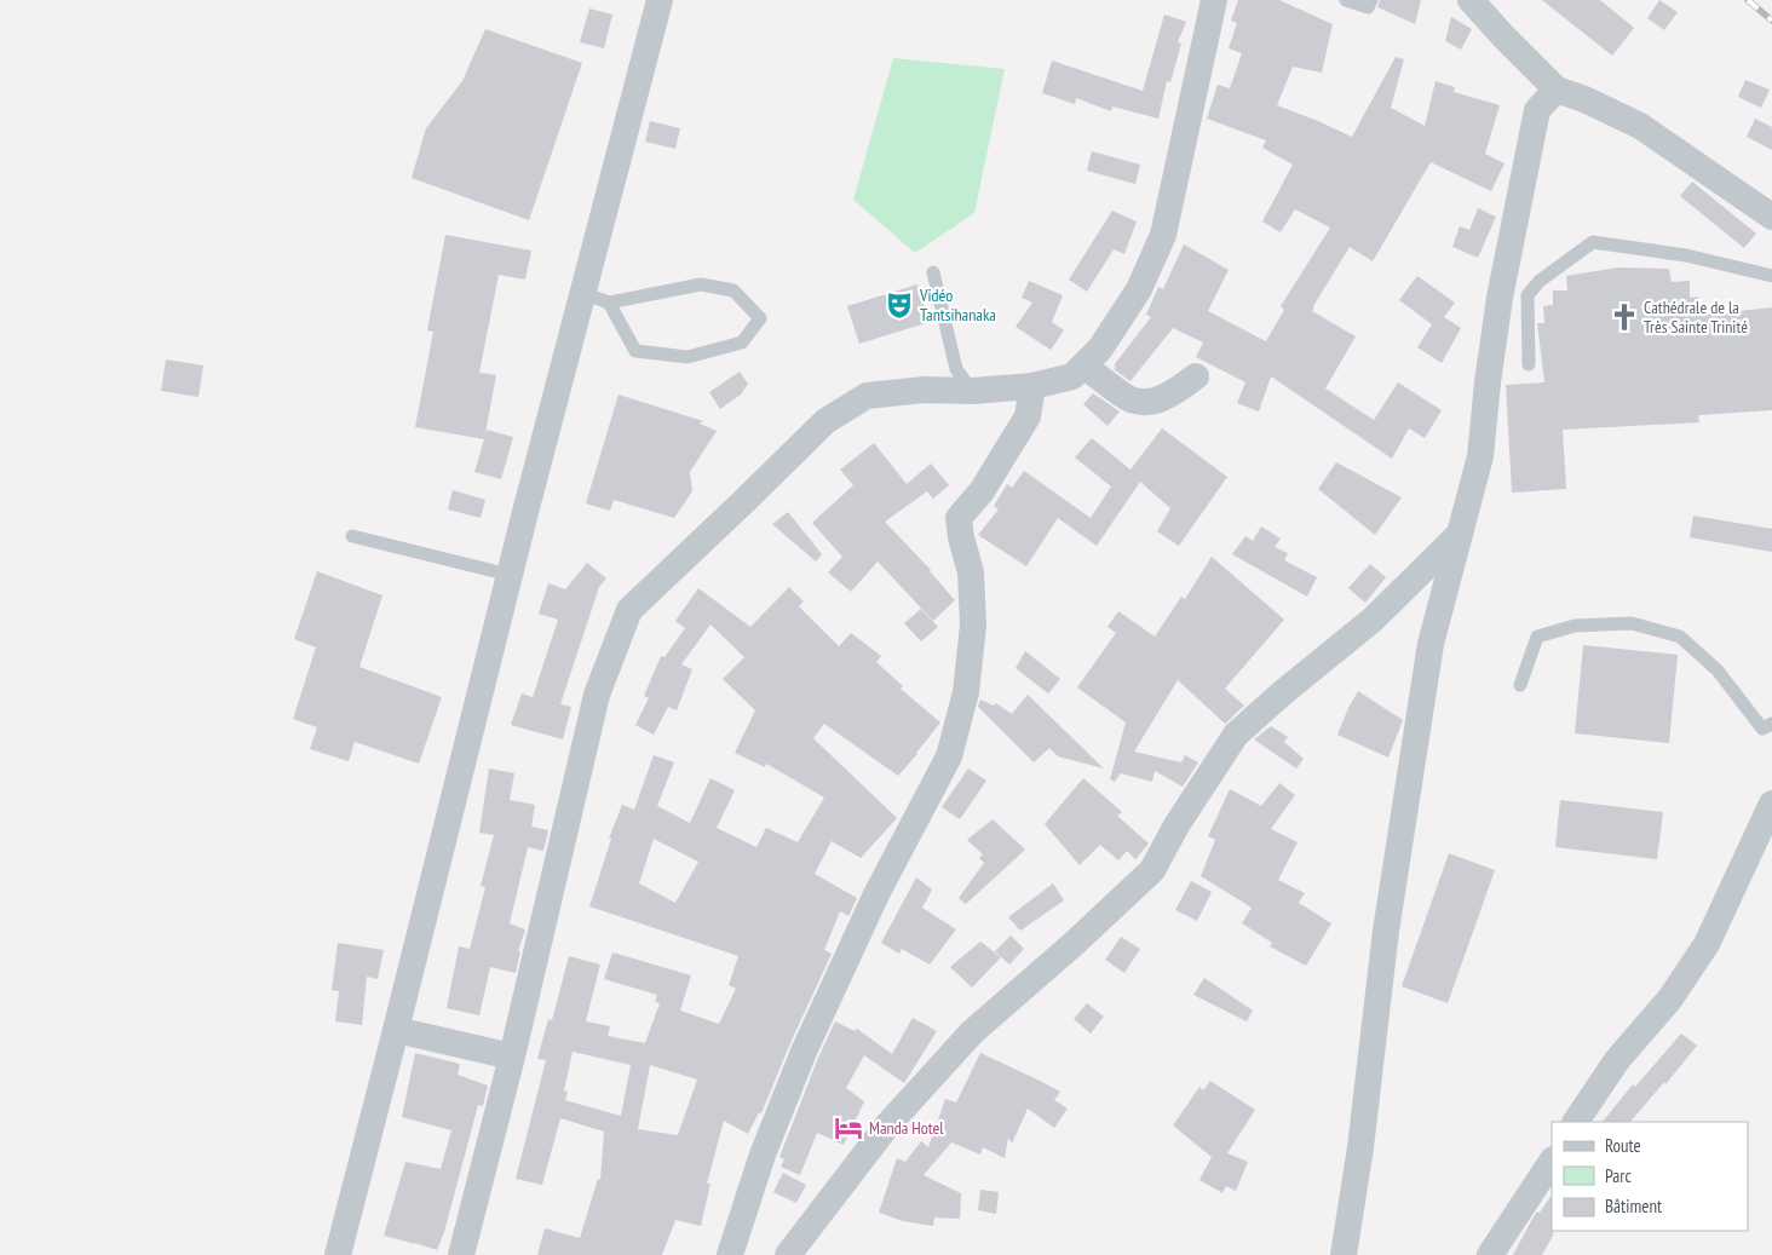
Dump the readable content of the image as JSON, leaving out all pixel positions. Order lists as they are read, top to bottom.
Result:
{
  "places": {
    "theatre": ["Vidéo Tantsihanaka"],
    "church": ["Cathédrale de la Très Sainte Trinité"],
    "hotel": ["Manda Hotel"]
  },
  "legend": ["Route", "Parc", "Bâtiment"]
}
